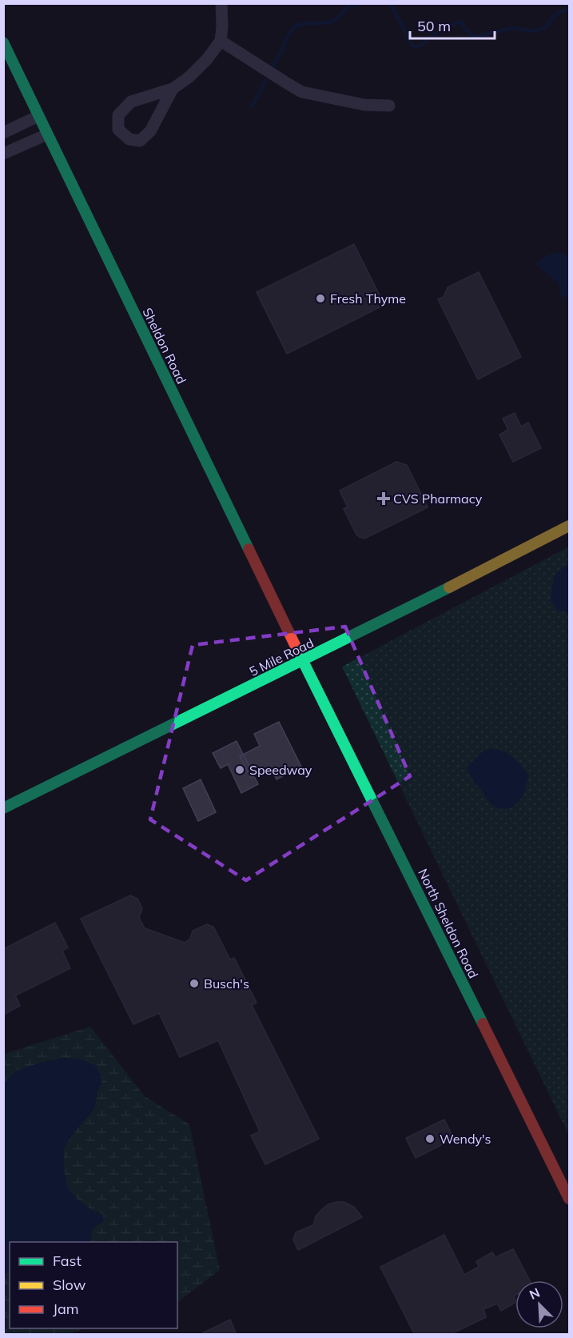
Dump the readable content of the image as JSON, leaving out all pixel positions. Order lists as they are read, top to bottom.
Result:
{
  "streets": {
    "main road": ["Sheldon Road", "5 Mile Road", "North Sheldon Road"]
  },
  "crossings": [
    ["Sheldon Road", "5 Mile Road"],
    ["Sheldon Road", "North Sheldon Road"],
    ["5 Mile Road", "North Sheldon Road"]
  ],
  "places": {
    "other": [
      "Fresh Thyme",
      "Speedway",
      "Busch's",
      "Wendy's"
    ],
    "health": ["CVS Pharmacy"]
  },
  "legend": ["Fast", "Slow", "Jam"],
  "scale_bar": "50 m",
  "north": "top left"
}
